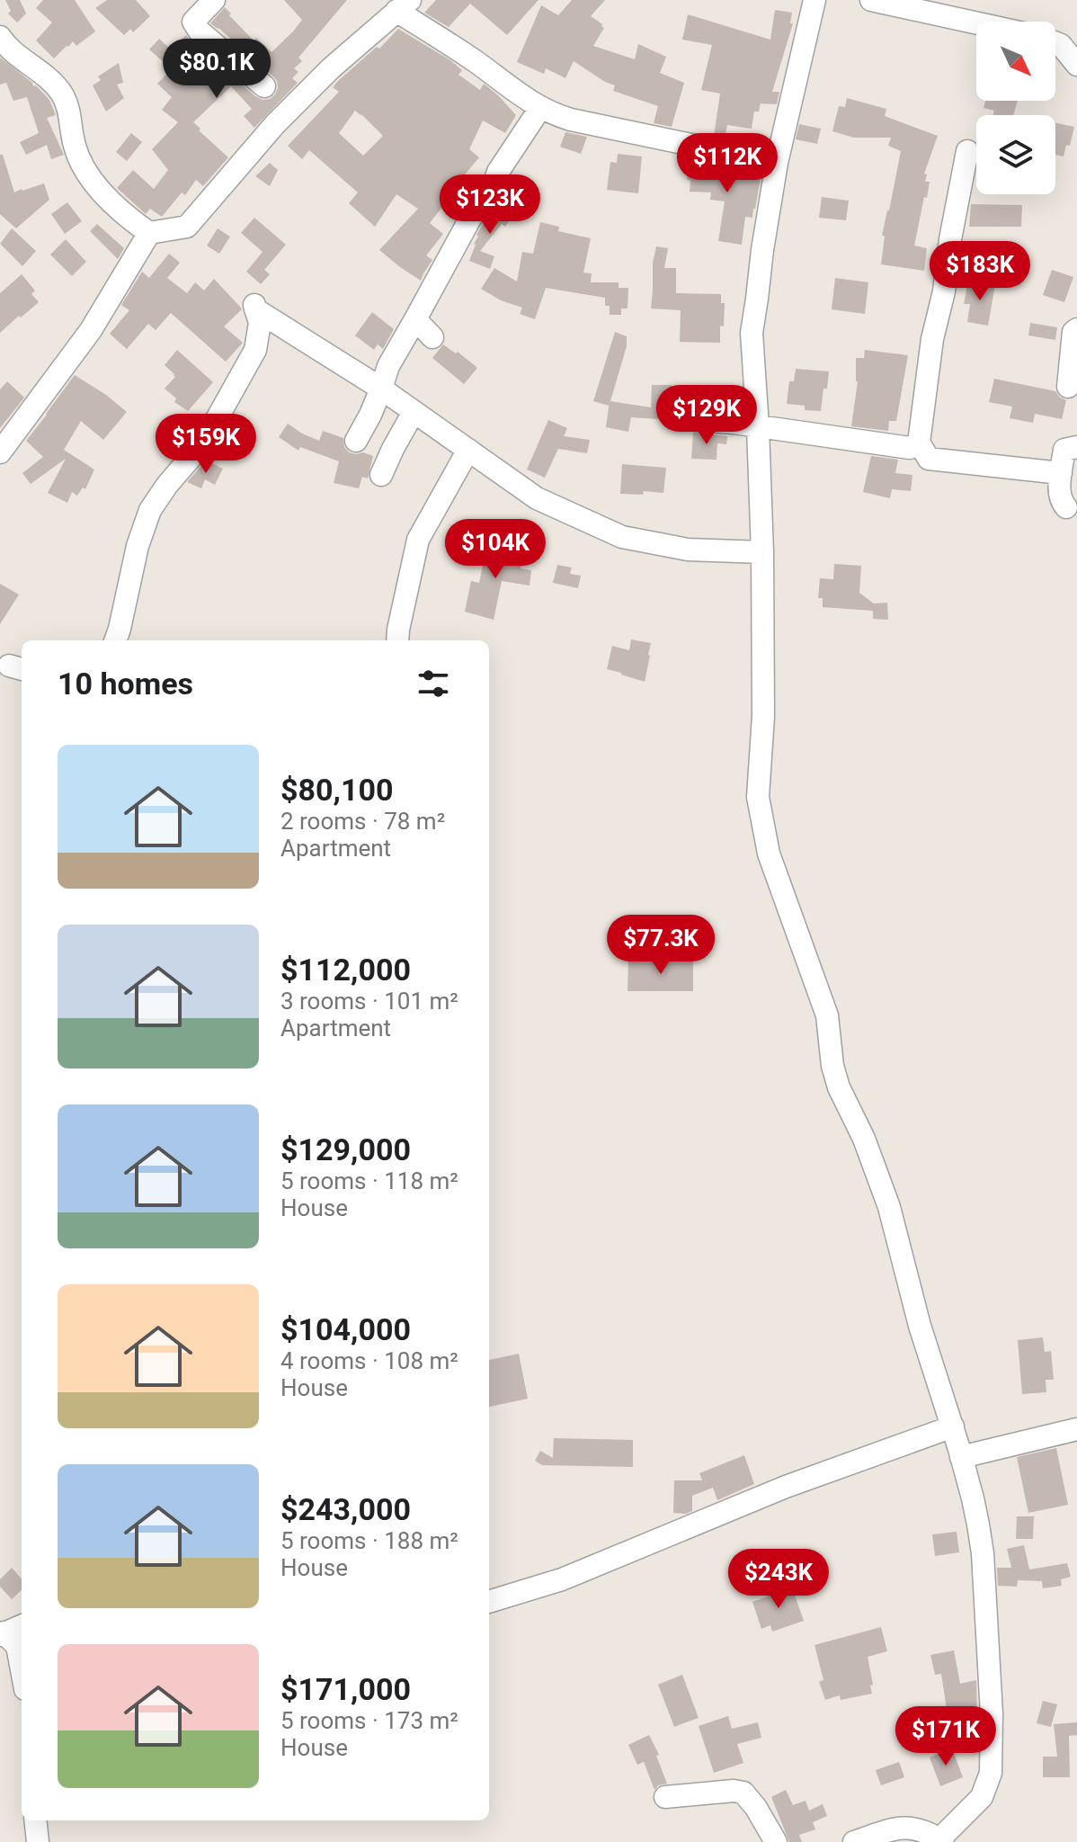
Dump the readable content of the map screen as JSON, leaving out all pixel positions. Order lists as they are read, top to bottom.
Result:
{
  "north": "bottom right",
  "page": {
    "price": [
      "$80.1K",
      "$112K",
      "$123K",
      "$183K",
      "$129K",
      "$159K",
      "$104K",
      "$77.3K",
      "$243K",
      "$171K"
    ],
    "heading": "10 homes",
    "list": [
      {
        "name": "$80,100",
        "note": "2 rooms · 78 m² · Apartment"
      },
      {
        "name": "$112,000",
        "note": "3 rooms · 101 m² · Apartment"
      },
      {
        "name": "$129,000",
        "note": "5 rooms · 118 m² · House"
      },
      {
        "name": "$104,000",
        "note": "4 rooms · 108 m² · House"
      },
      {
        "name": "$243,000",
        "note": "5 rooms · 188 m² · House"
      },
      {
        "name": "$171,000",
        "note": "5 rooms · 173 m² · House"
      }
    ]
  }
}
